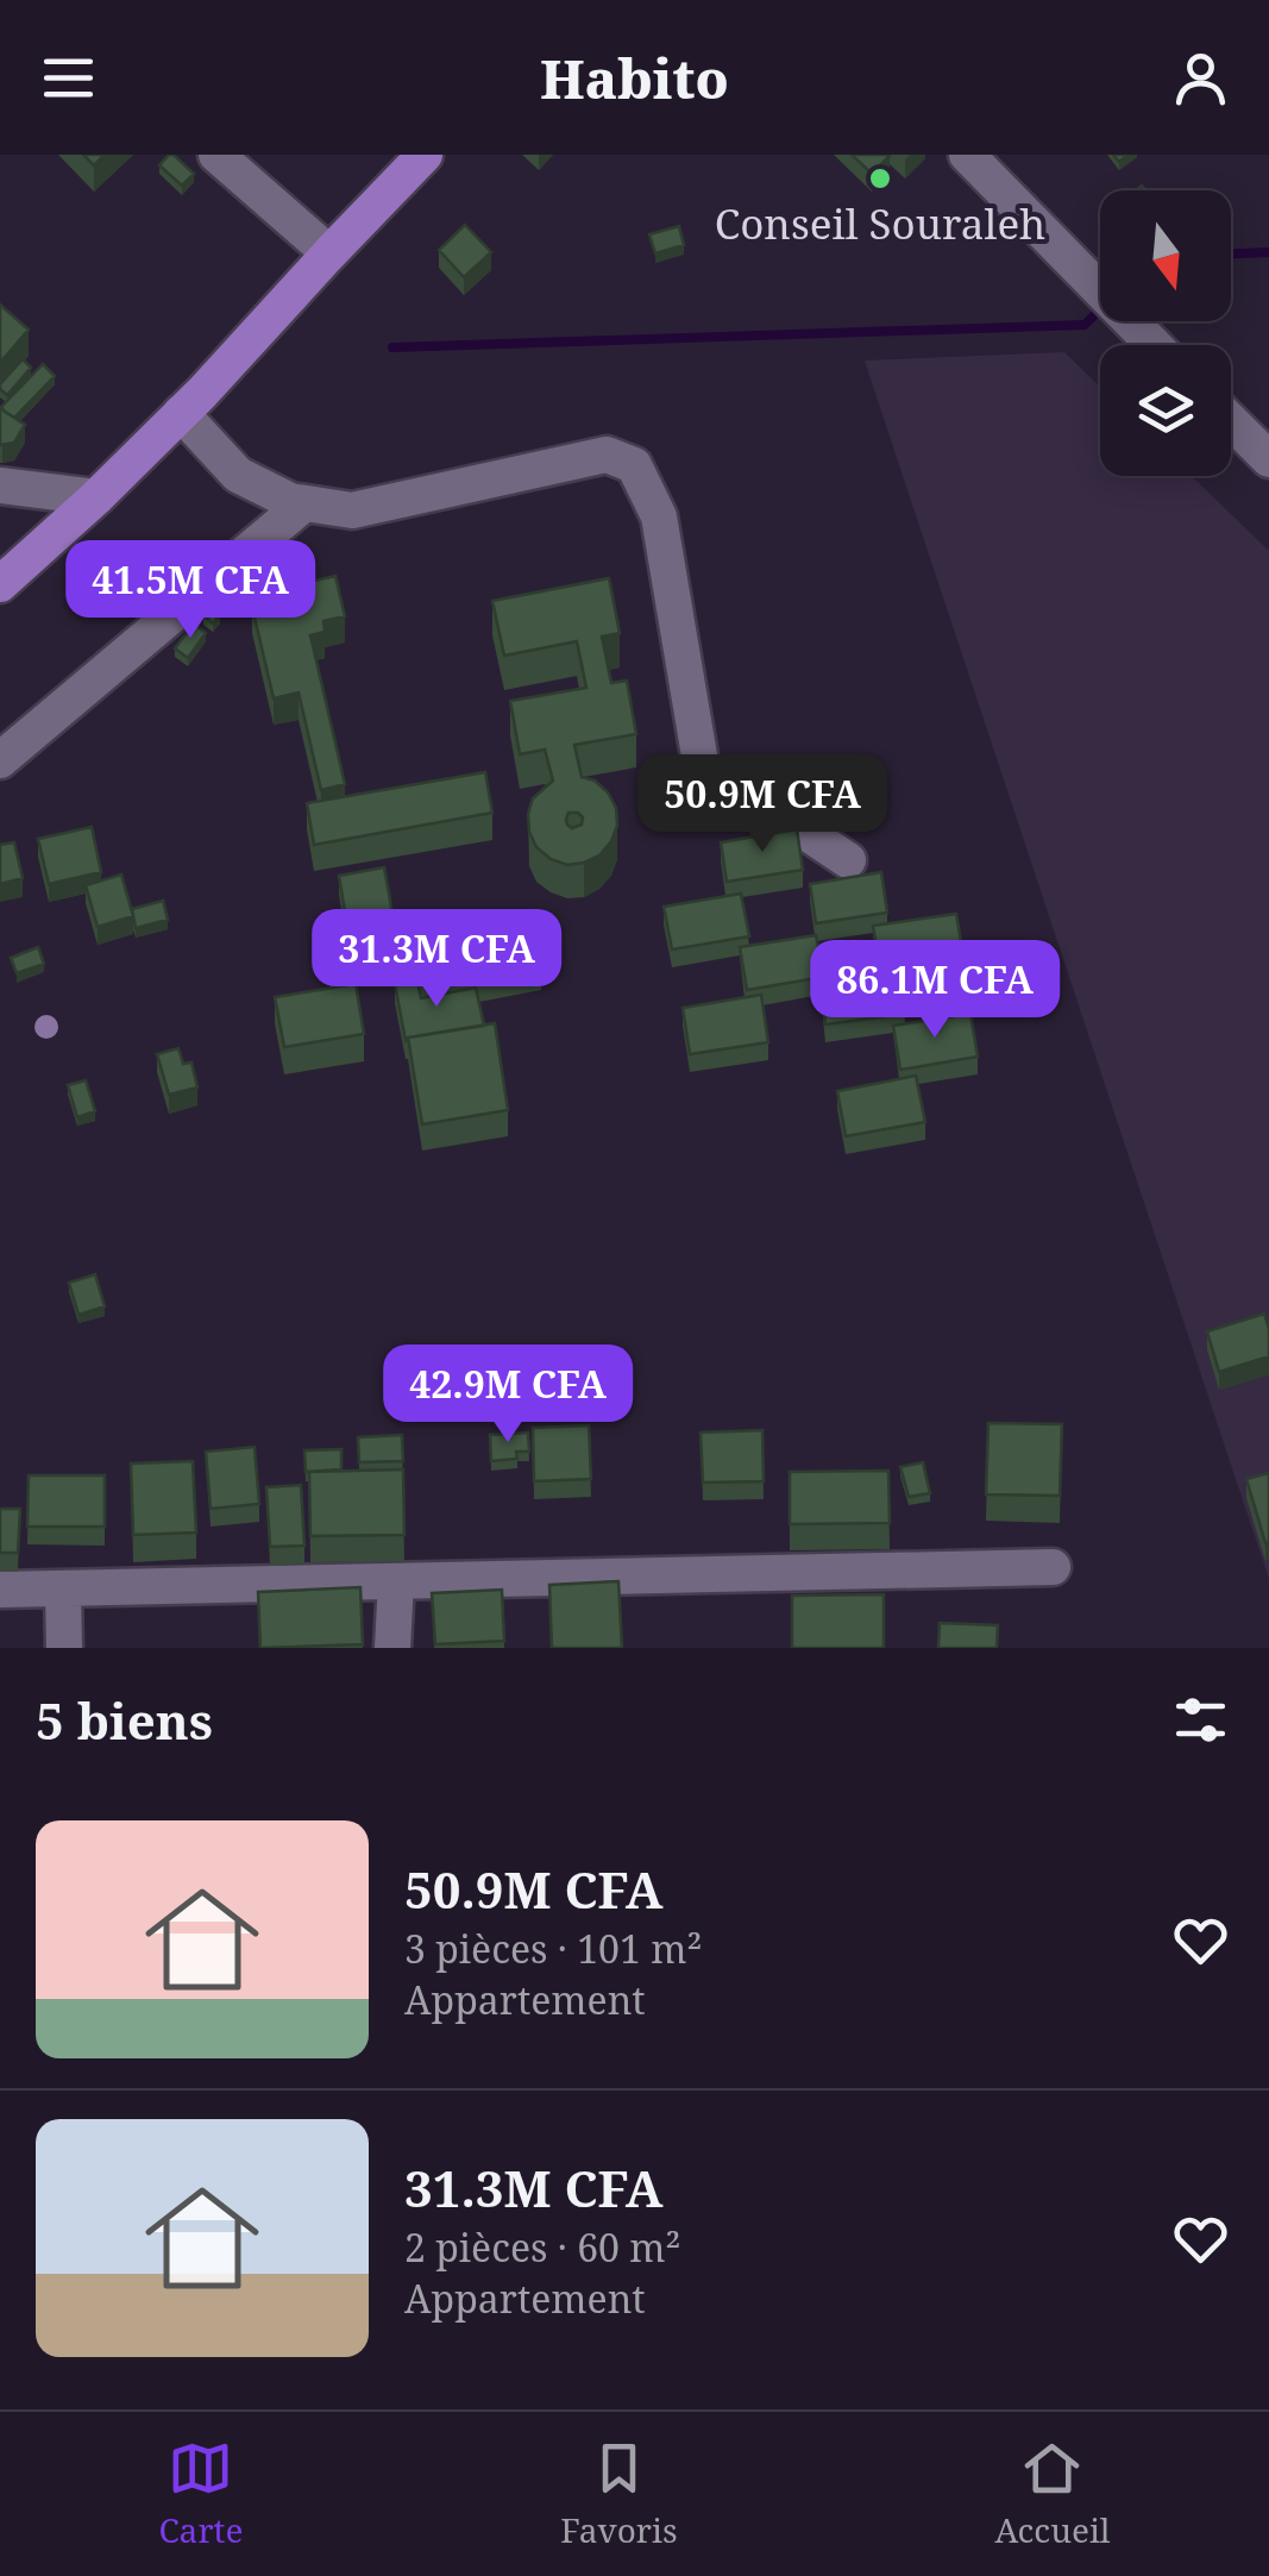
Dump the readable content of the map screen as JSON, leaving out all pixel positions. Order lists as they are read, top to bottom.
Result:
{
  "places": ["Conseil Souraleh"],
  "north": "bottom",
  "page": {
    "header": "Habito",
    "price": [
      "41.5M CFA",
      "50.9M CFA",
      "31.3M CFA",
      "86.1M CFA",
      "42.9M CFA"
    ],
    "heading": "5 biens",
    "list": [
      {
        "name": "50.9M CFA",
        "note": "3 pièces · 101 m² · Appartement"
      },
      {
        "name": "31.3M CFA",
        "note": "2 pièces · 60 m² · Appartement"
      }
    ],
    "tabs": ["Carte", "Favoris", "Accueil"]
  }
}
